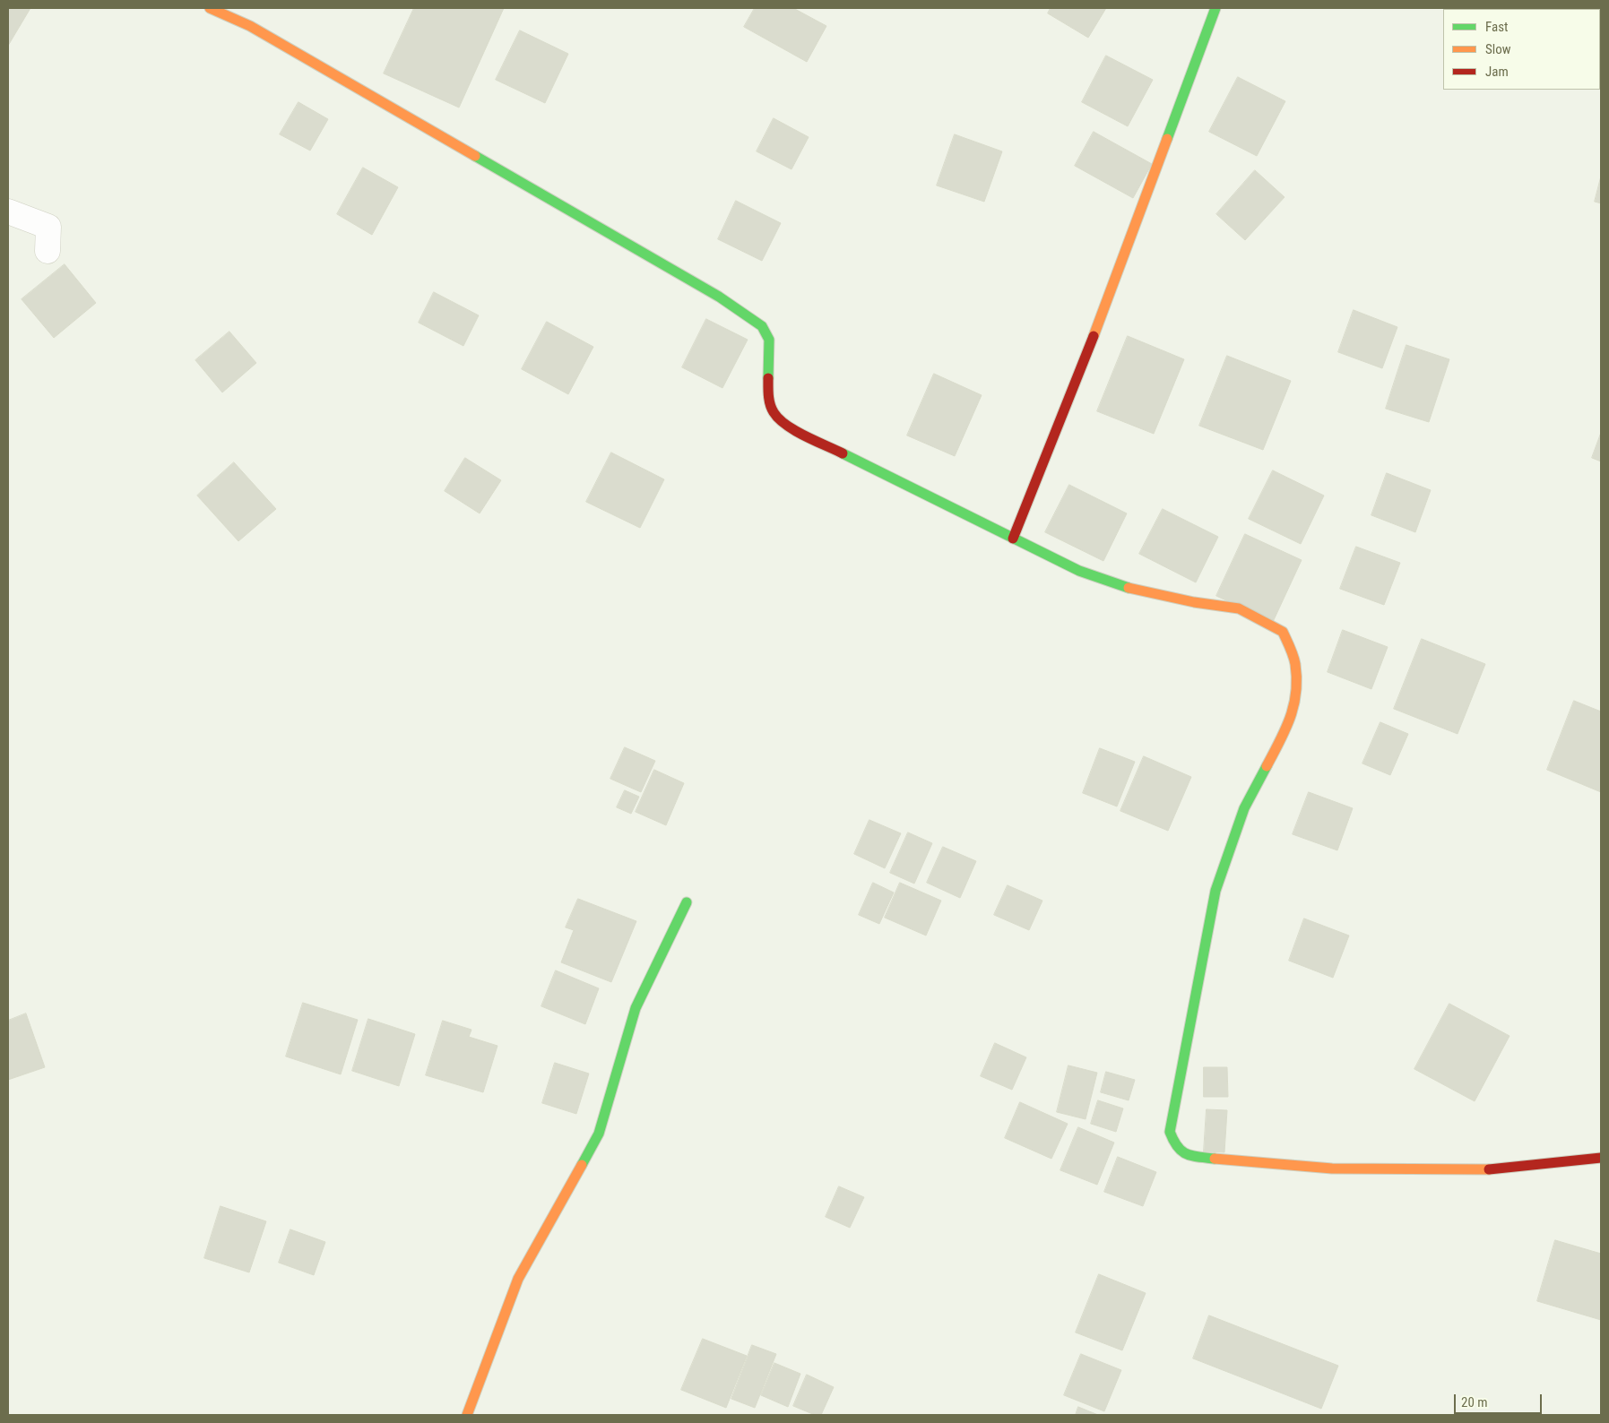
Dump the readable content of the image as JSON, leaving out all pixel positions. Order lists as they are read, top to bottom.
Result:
{
  "legend": ["Fast", "Slow", "Jam"],
  "scale_bar": "20 m"
}
